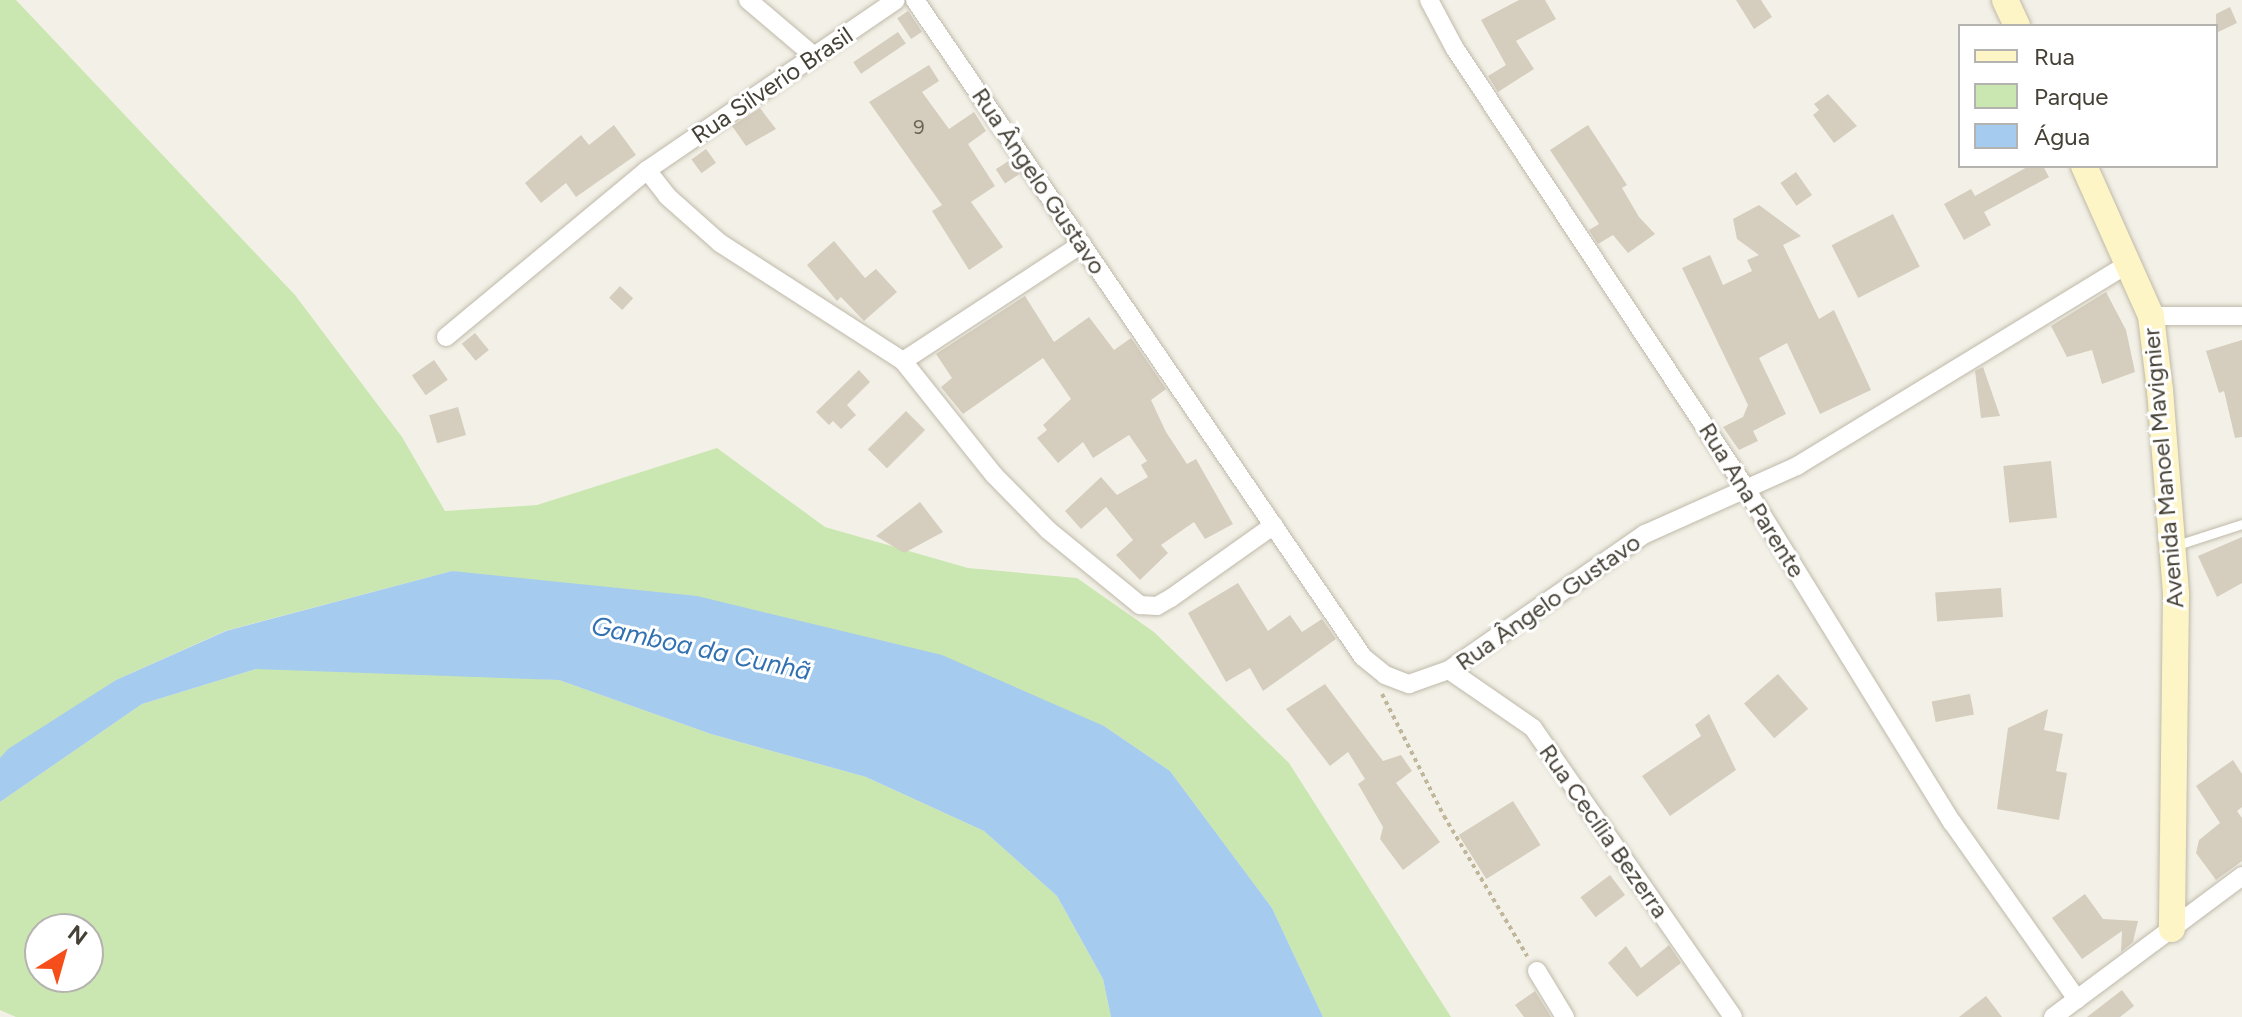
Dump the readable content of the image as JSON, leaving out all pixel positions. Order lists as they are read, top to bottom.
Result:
{
  "streets": {
    "street": [
      "Rua Silverio Brasil",
      "Rua Ângelo Gustavo",
      "Avenida Manoel Mavignier",
      "Rua Ana Parente",
      "Rua Cecília Bezerra"
    ]
  },
  "crossings": [
    ["Rua Ângelo Gustavo", "Avenida Manoel Mavignier"],
    ["Rua Ângelo Gustavo", "Rua Ana Parente"],
    ["Rua Ângelo Gustavo", "Rua Cecília Bezerra"]
  ],
  "water": ["Gamboa da Cunhã"],
  "house_numbers": ["9"],
  "legend": ["Rua", "Parque", "Água"],
  "north": "top right"
}
